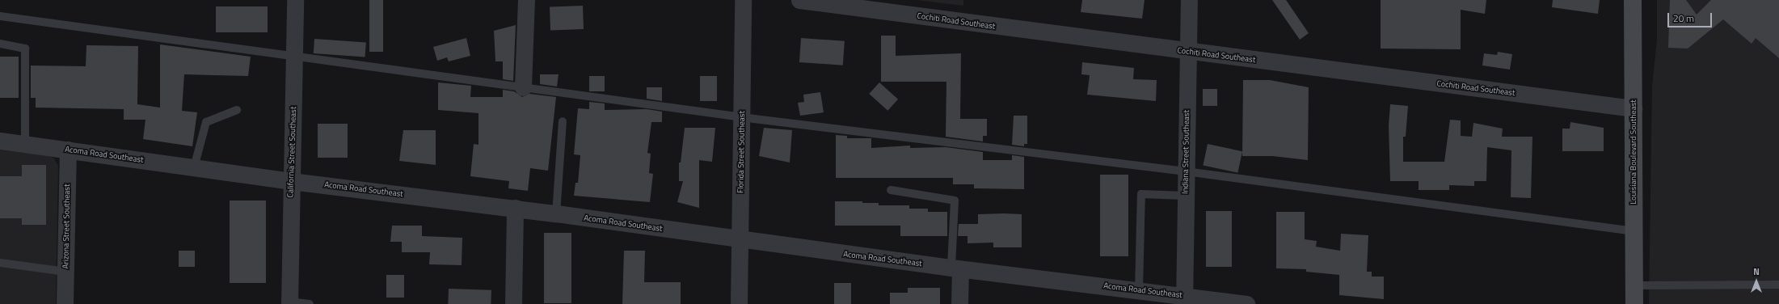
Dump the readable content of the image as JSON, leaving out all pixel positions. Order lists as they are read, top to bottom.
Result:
{
  "streets": {
    "main road": ["Louisiana Boulevard Southeast"],
    "street": [
      "Cochiti Road Southeast",
      "California Street Southeast",
      "Florida Street Southeast",
      "Indiana Street Southeast",
      "Acoma Road Southeast",
      "Arizona Street Southeast"
    ]
  },
  "crossings": [
    ["Cochiti Road Southeast", "Indiana Street Southeast"],
    ["Cochiti Road Southeast", "Louisiana Boulevard Southeast"],
    ["California Street Southeast", "Acoma Road Southeast"],
    ["Florida Street Southeast", "Acoma Road Southeast"],
    ["Indiana Street Southeast", "Acoma Road Southeast"],
    ["Acoma Road Southeast", "Arizona Street Southeast"]
  ],
  "scale_bar": "20 m",
  "north": "top"
}
